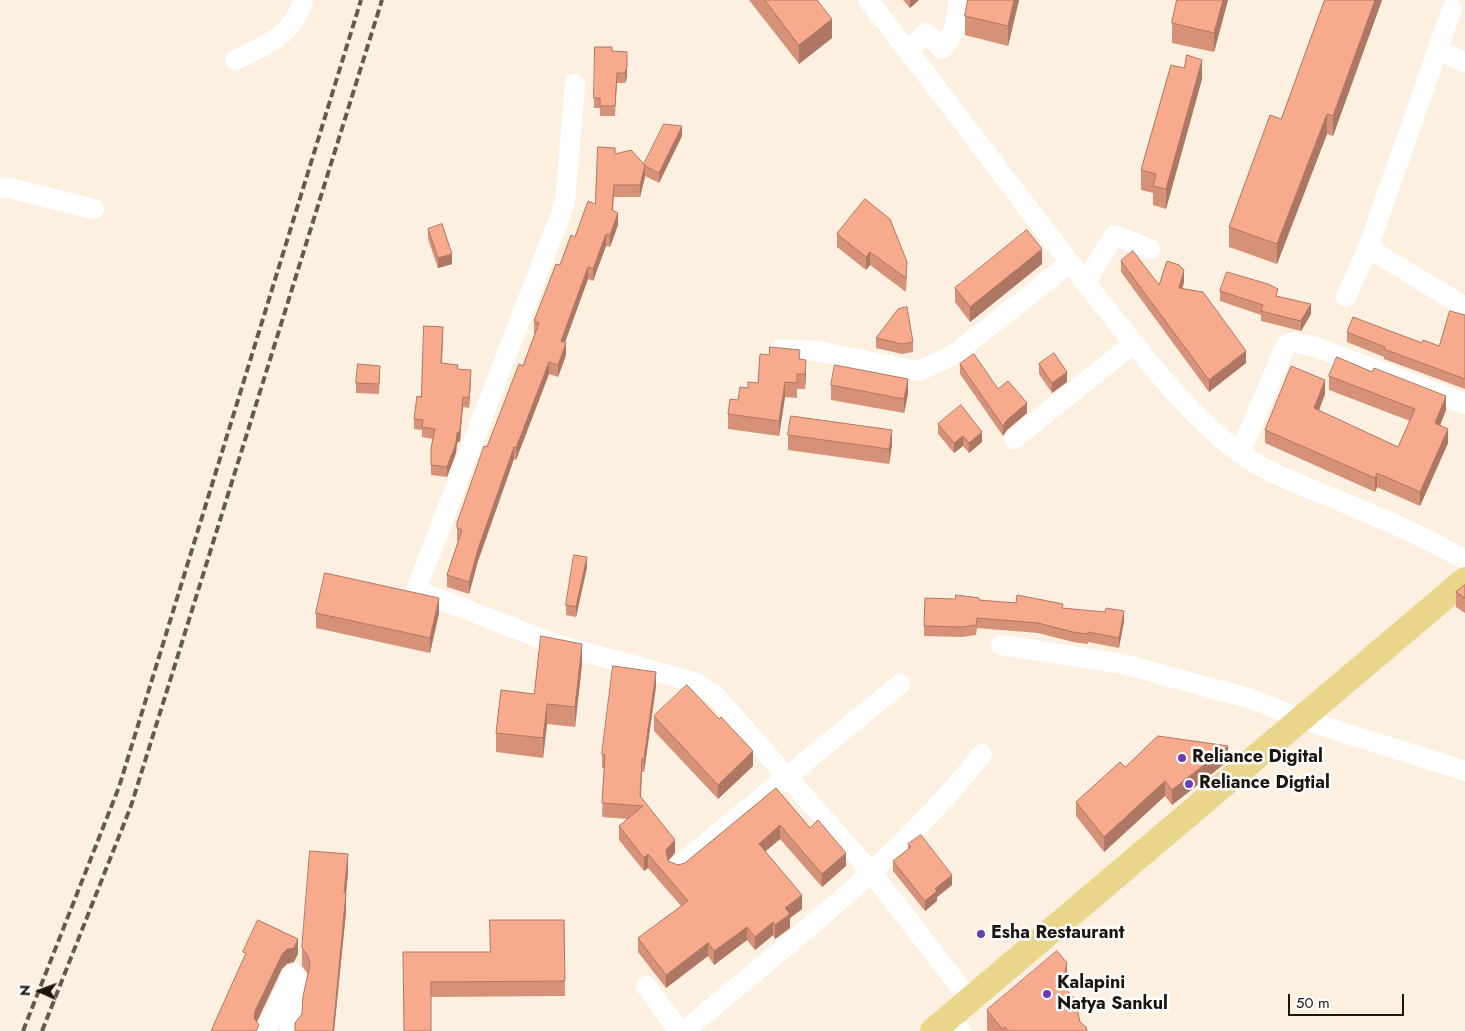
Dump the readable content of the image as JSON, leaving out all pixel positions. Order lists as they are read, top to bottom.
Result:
{
  "places": [
    "Reliance Digital",
    "Reliance Digtial",
    "Esha Restaurant",
    "Kalapini Natya Sankul"
  ],
  "scale_bar": "50 m",
  "north": "left"
}
